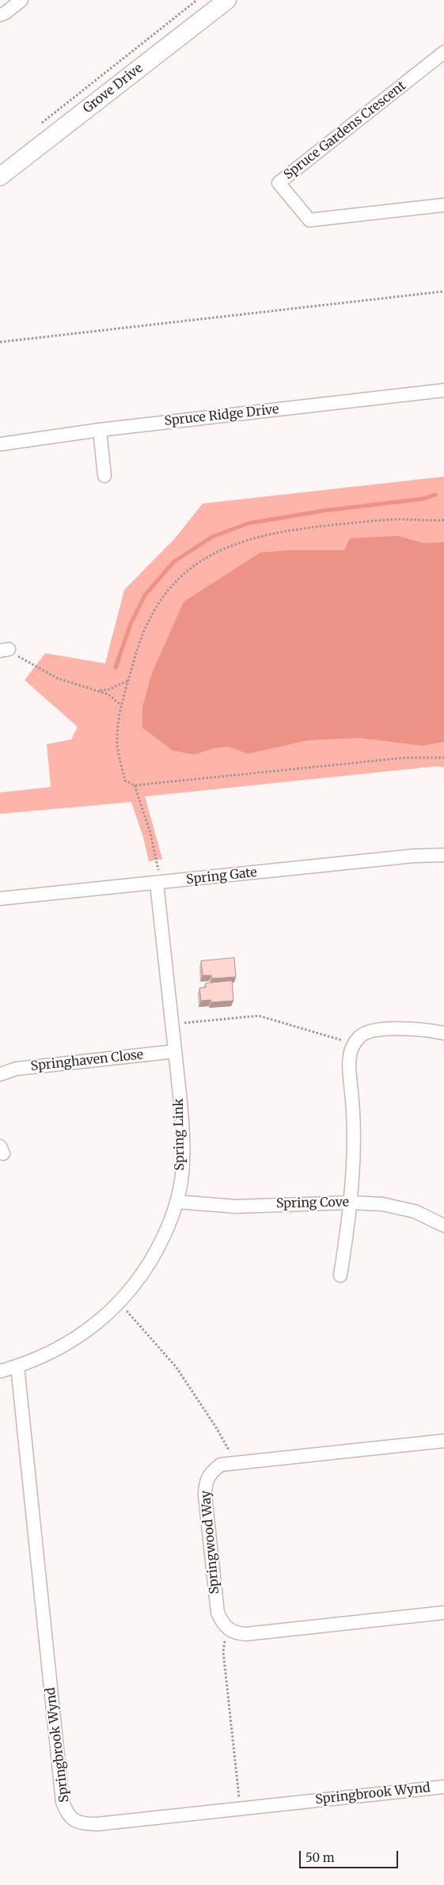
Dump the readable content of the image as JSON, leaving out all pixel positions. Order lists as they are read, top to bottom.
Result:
{
  "streets": {
    "main road": ["Grove Drive"],
    "street": [
      "Spruce Gardens Crescent",
      "Spruce Ridge Drive",
      "Spring Gate",
      "Springhaven Close",
      "Spring Link",
      "Spring Cove",
      "Springwood Way",
      "Springbrook Wynd"
    ]
  },
  "crossings": [
    ["Spring Gate", "Spring Link"],
    ["Springhaven Close", "Spring Link"],
    ["Spring Link", "Spring Cove"],
    ["Spring Link", "Springbrook Wynd"]
  ],
  "scale_bar": "50 m"
}
